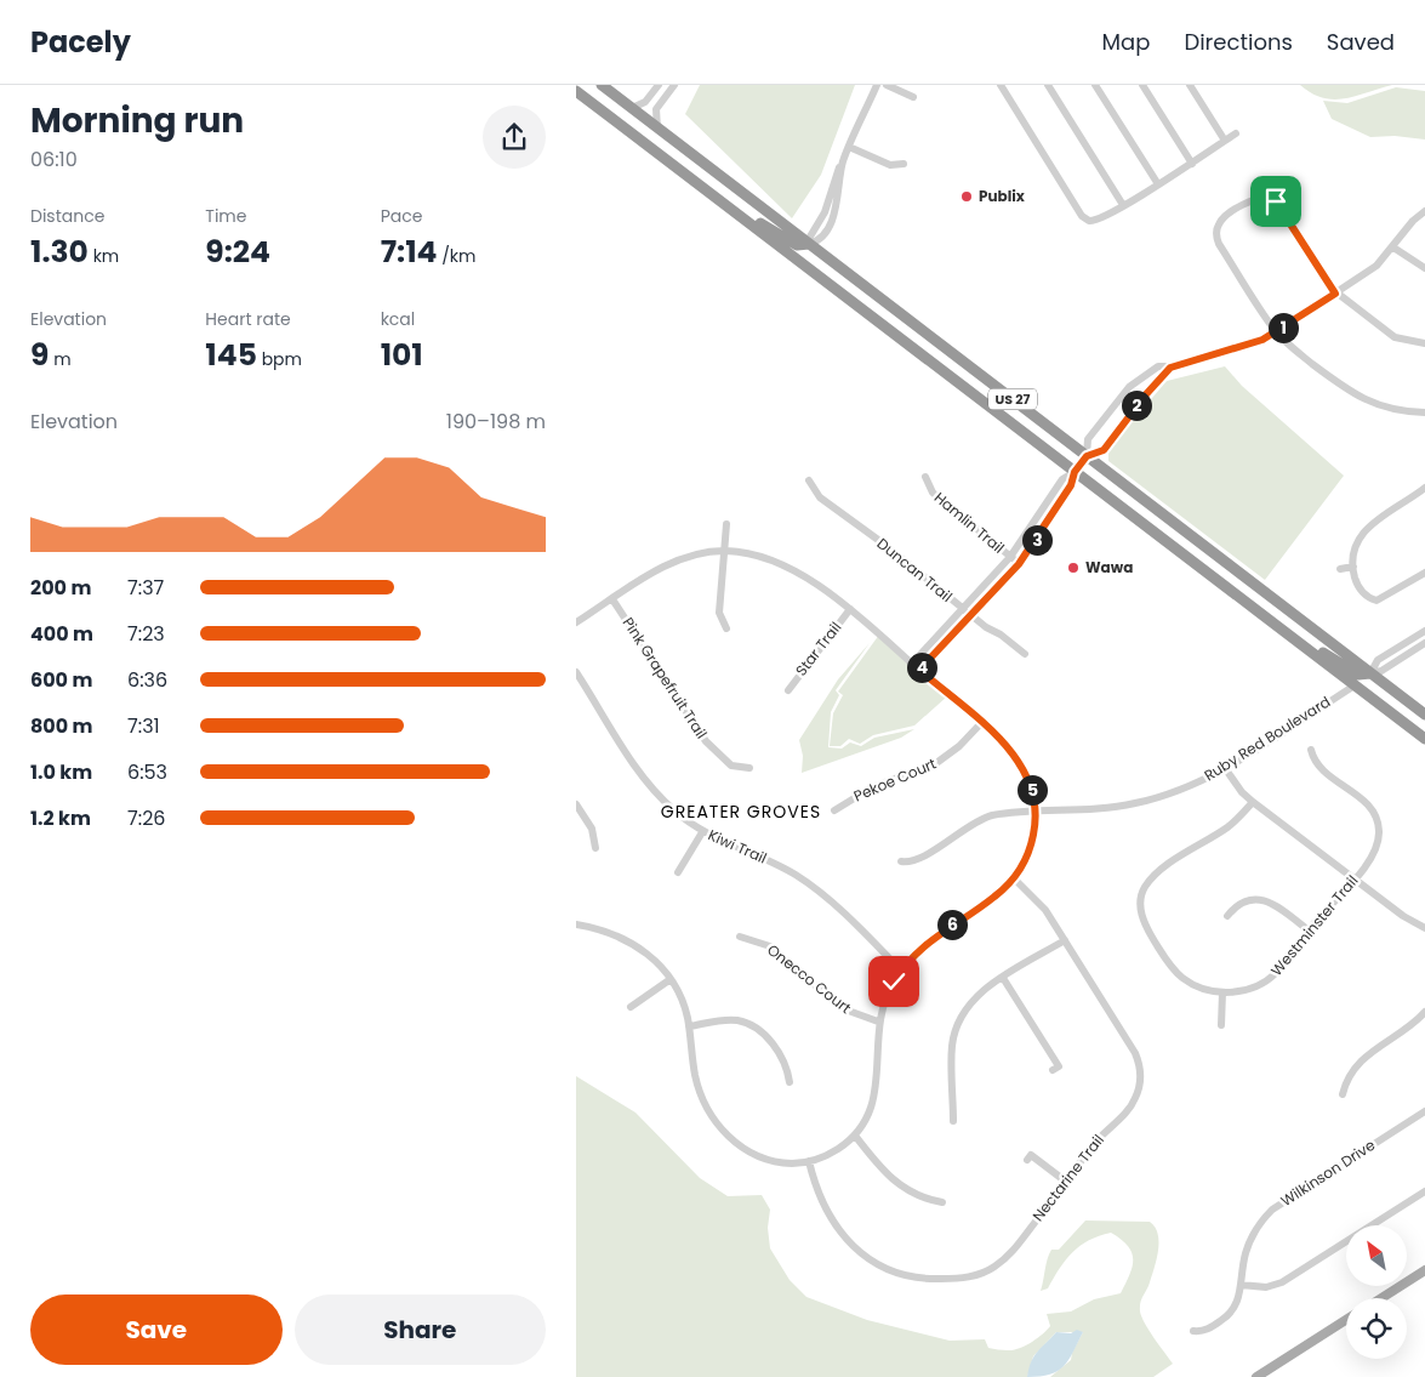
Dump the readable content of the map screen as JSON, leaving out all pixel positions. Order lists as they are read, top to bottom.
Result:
{
  "streets": {
    "highway": ["US 27"],
    "street": [
      "Hamlin Trail",
      "Duncan Trail",
      "Star Trail",
      "Pink Grapefruit Trail",
      "Ruby Red Boulevard",
      "Pekoe Court",
      "Kiwi Trail",
      "Westminster Trail",
      "Onecco Court",
      "Wilkinson Drive",
      "Nectarine Trail"
    ]
  },
  "crossings": [
    ["US 27", "Ruby Red Boulevard"]
  ],
  "districts": ["GREATER GROVES"],
  "places": ["Publix", "Wawa"],
  "north": "top left",
  "page": {
    "header": "Pacely",
    "nav": ["Map", "Directions", "Saved"],
    "heading": ["Morning run", "06:10"],
    "stats": [
      ["Distance", "1.30 km"],
      ["Time", "9:24"],
      ["Pace", "7:14 /km"],
      ["Elevation", "9 m"],
      ["Heart rate", "145 bpm"],
      ["kcal", "101"]
    ],
    "pins": [
      "1",
      "2",
      "3",
      "4",
      "5",
      "6"
    ],
    "chart": ["Elevation", "190–198 m"],
    "list": [
      {
        "name": "200 m",
        "note": "7:37"
      },
      {
        "name": "400 m",
        "note": "7:23"
      },
      {
        "name": "600 m",
        "note": "6:36"
      },
      {
        "name": "800 m",
        "note": "7:31"
      },
      {
        "name": "1.0 km",
        "note": "6:53"
      },
      {
        "name": "1.2 km",
        "note": "7:26"
      }
    ],
    "buttons": ["Save", "Share"]
  }
}
